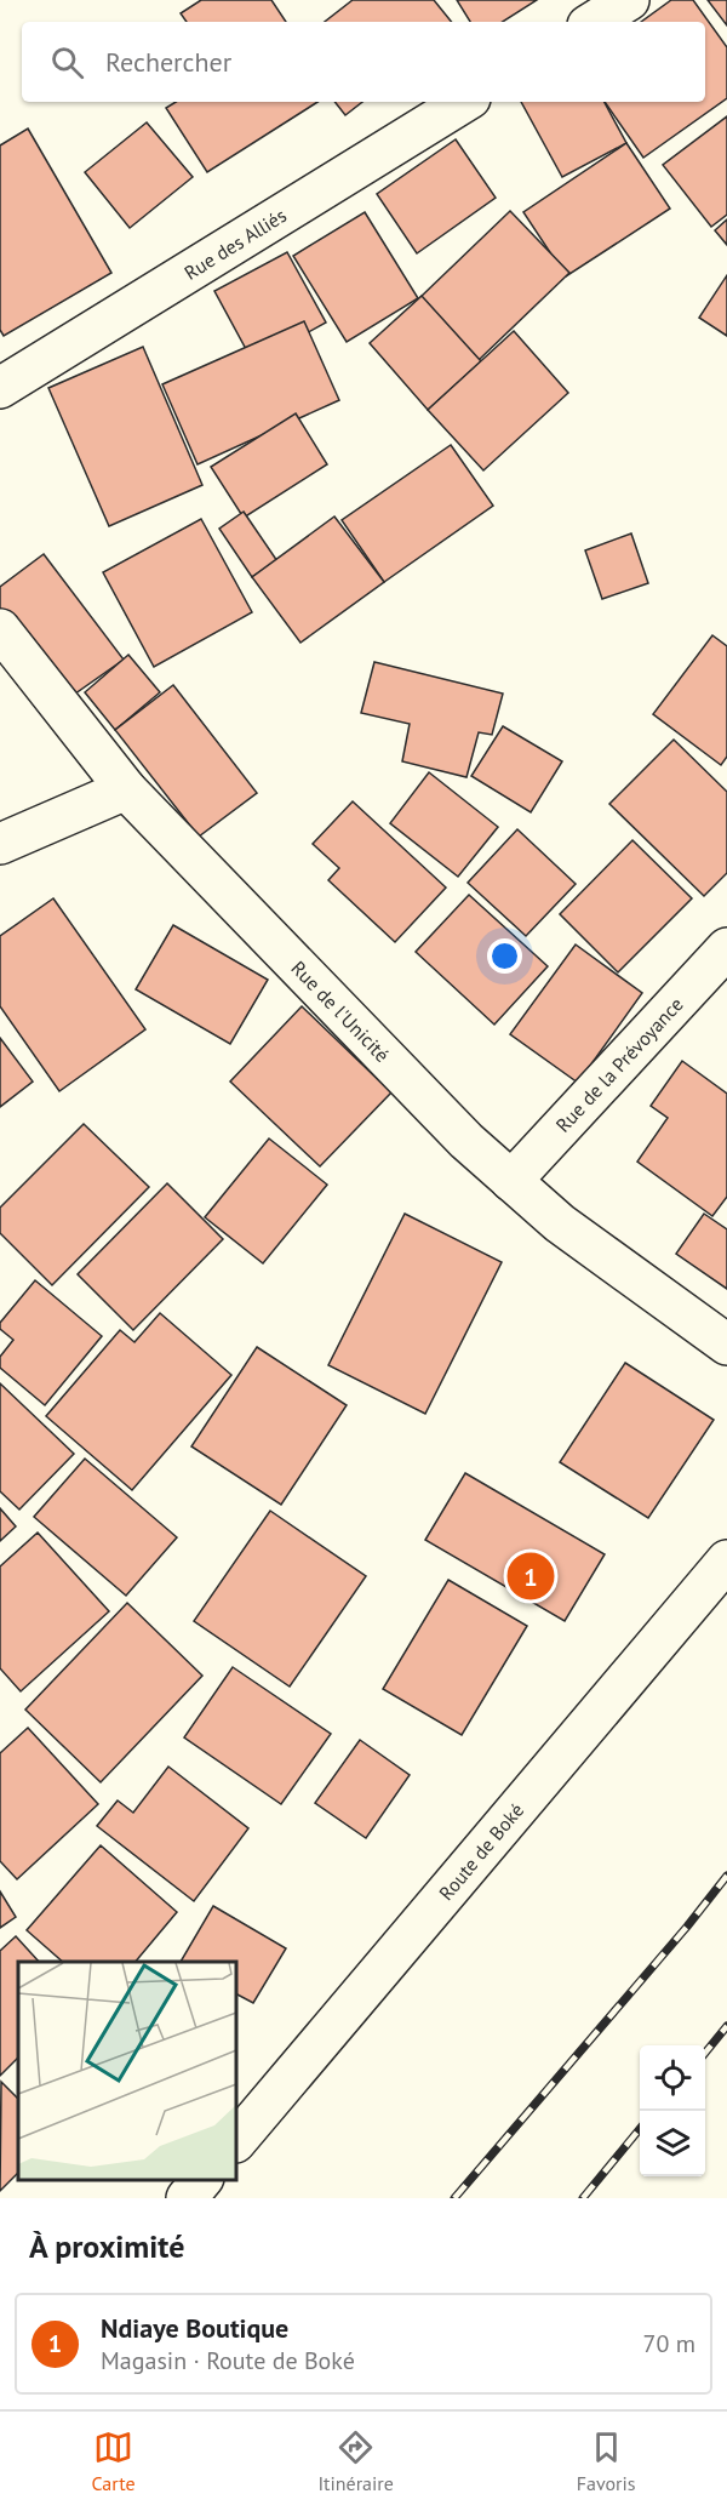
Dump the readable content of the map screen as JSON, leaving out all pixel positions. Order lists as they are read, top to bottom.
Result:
{
  "streets": {
    "street": [
      "Rue des Alliés",
      "Rue de l'Unicité",
      "Rue de la Prévoyance",
      "Route de Boké"
    ]
  },
  "crossings": [
    ["Rue de l'Unicité", "Rue de la Prévoyance"]
  ],
  "page": {
    "search": "Rechercher",
    "pins": "1",
    "heading": "À proximité",
    "list": [
      {
        "mark": "1",
        "name": "Ndiaye Boutique",
        "note": "Magasin · Route de Boké",
        "value": "70 m"
      }
    ],
    "nav": ["Carte", "Itinéraire", "Favoris"]
  }
}
